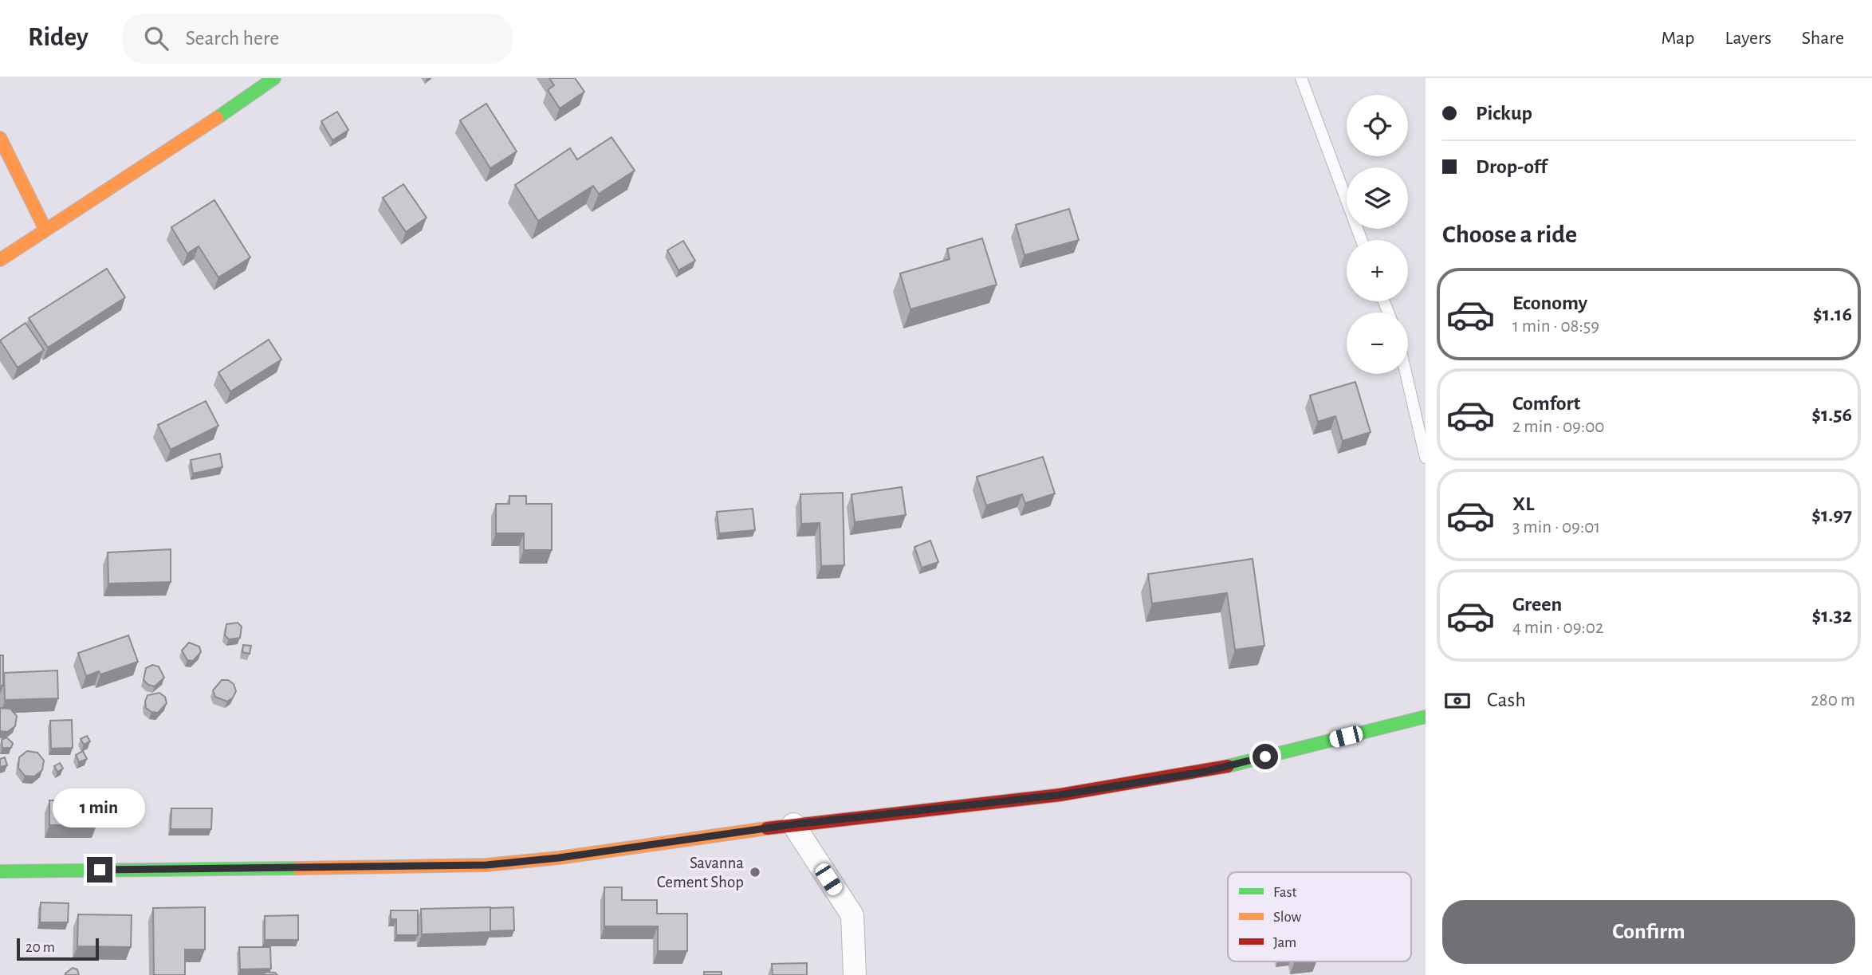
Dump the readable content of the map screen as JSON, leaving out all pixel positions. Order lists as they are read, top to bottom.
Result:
{
  "places": ["Savanna Cement Shop"],
  "legend": ["Fast", "Slow", "Jam"],
  "scale_bar": "20 m",
  "page": {
    "header": "Ridey",
    "search": "Search here",
    "nav": ["Map", "Layers", "Share"],
    "banner": ["Pickup", "Drop-off"],
    "map_buttons": ["+", "−"],
    "heading": "Choose a ride",
    "list": [
      {
        "name": "Economy",
        "note": "1 min · 08:59",
        "value": "$1.16"
      },
      {
        "name": "Comfort",
        "note": "2 min · 09:00",
        "value": "$1.56"
      },
      {
        "name": "XL",
        "note": "3 min · 09:01",
        "value": "$1.97"
      },
      {
        "name": "Green",
        "note": "4 min · 09:02",
        "value": "$1.32"
      }
    ],
    "pay": ["Cash", "280 m"],
    "bubble": "1 min",
    "buttons": "Confirm",
    "scale": "20 m"
  }
}
